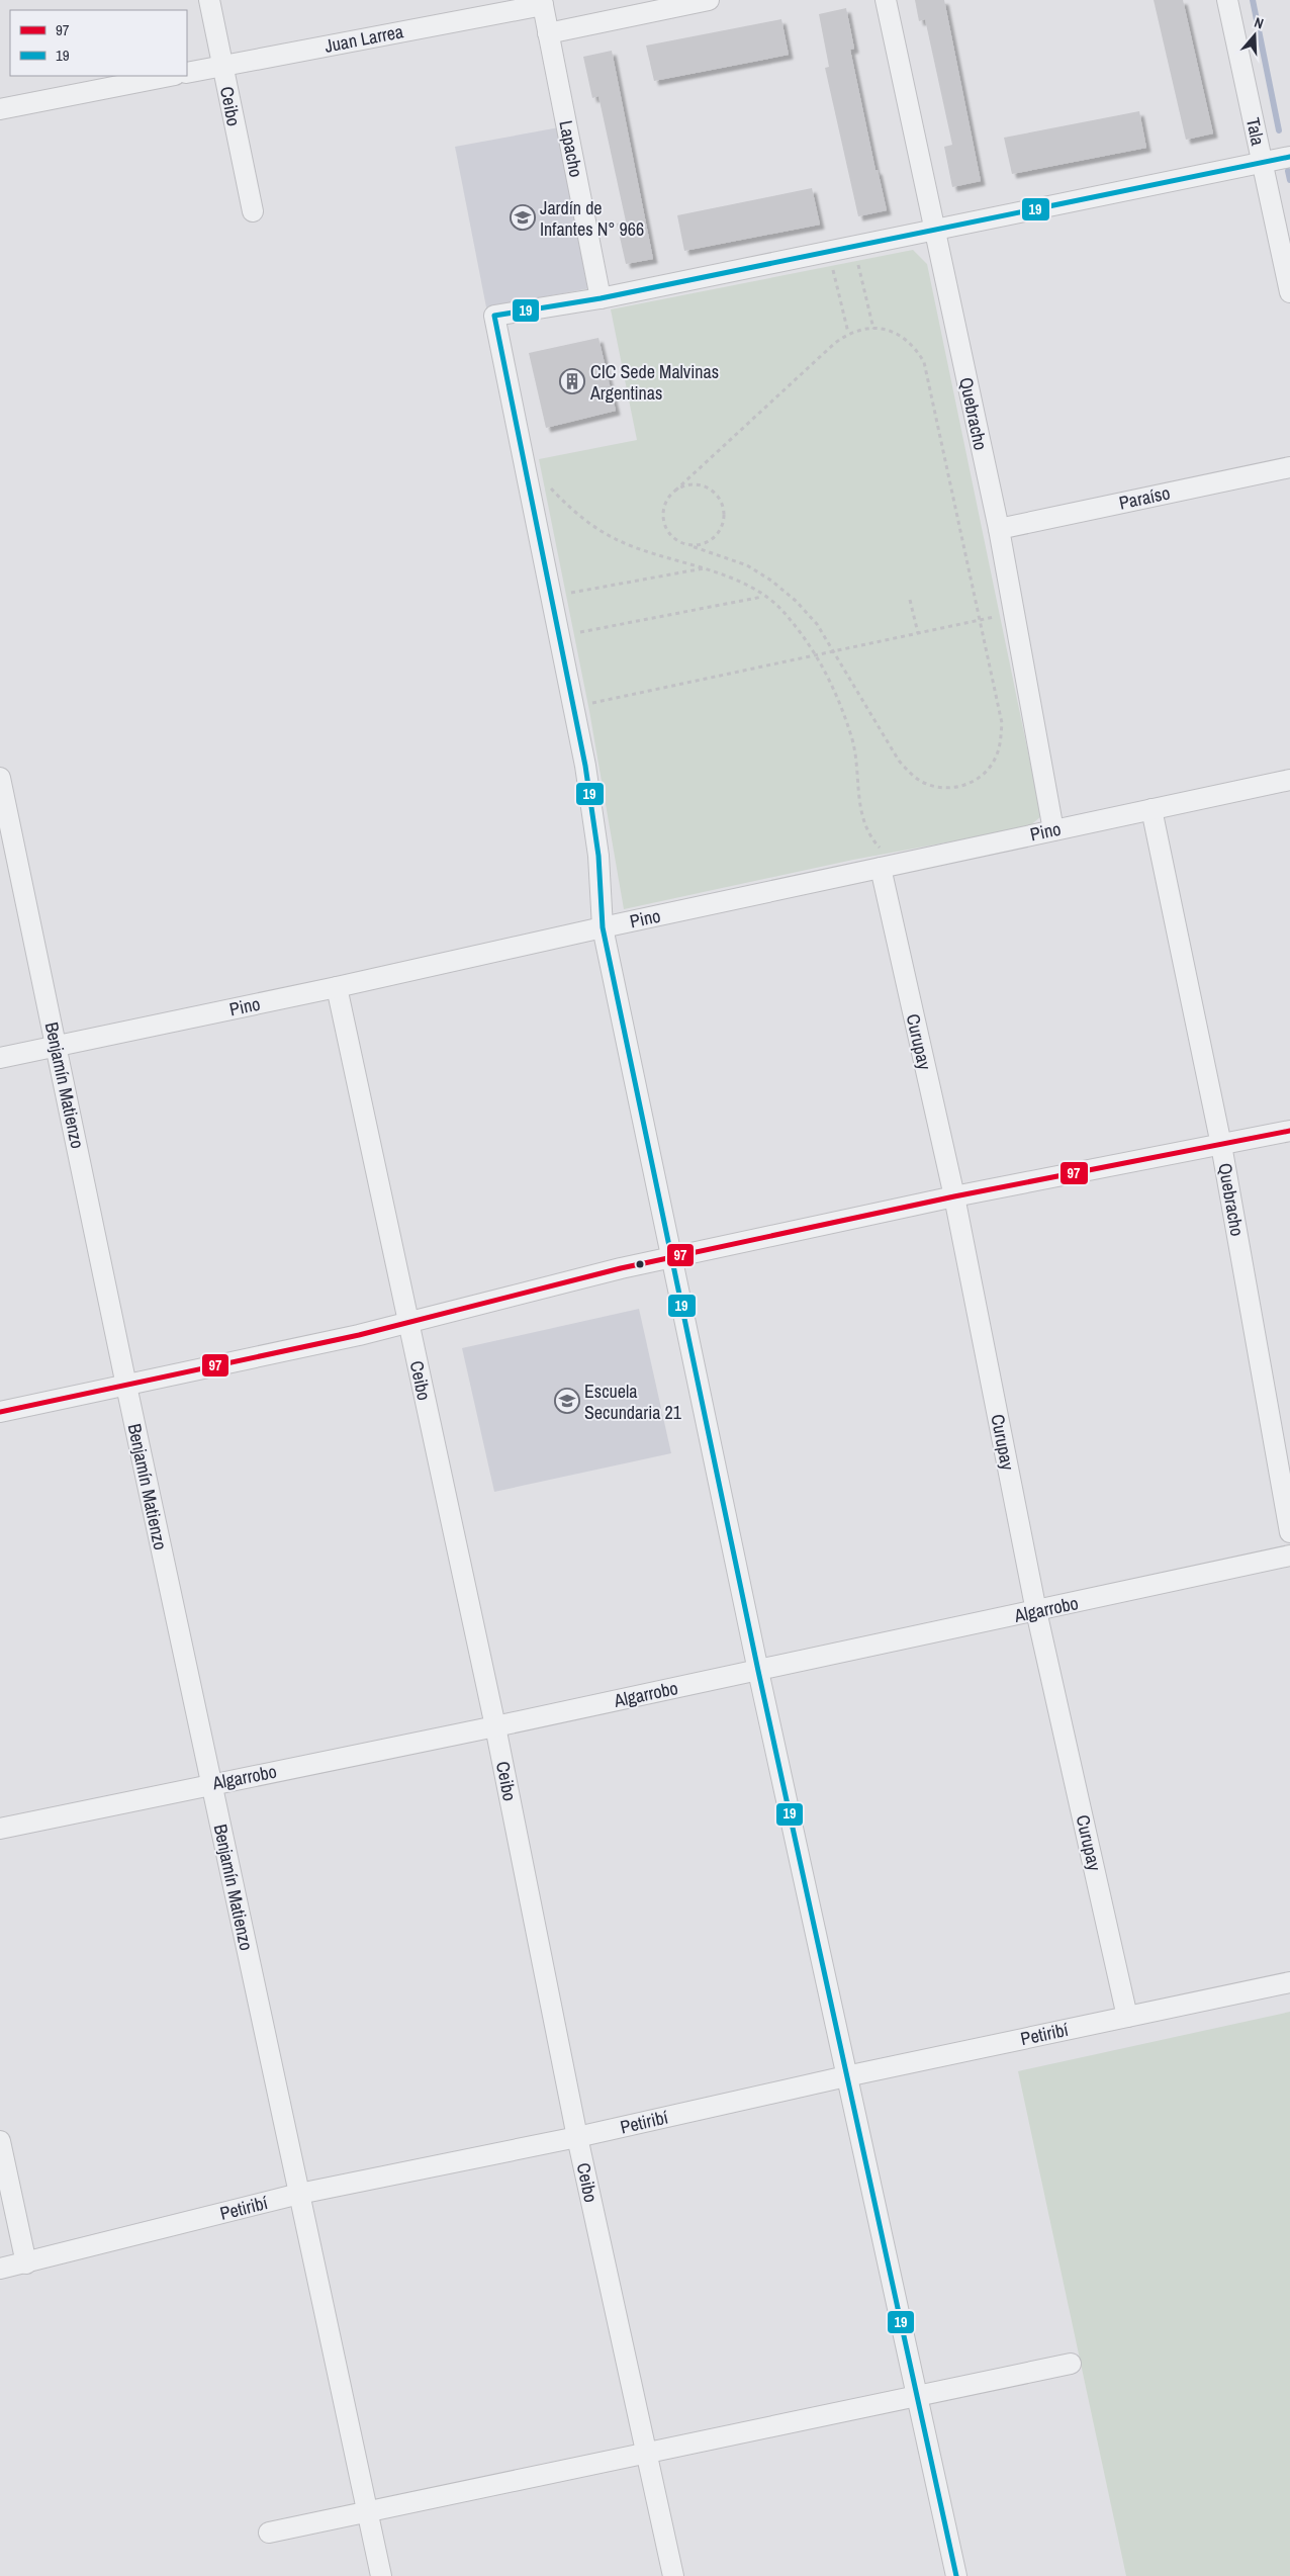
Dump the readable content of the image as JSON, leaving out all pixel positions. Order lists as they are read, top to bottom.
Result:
{
  "streets": {
    "street": [
      "Juan Larrea",
      "Ceibo",
      "Tala",
      "Lapacho",
      "Quebracho",
      "Paraíso",
      "Pino",
      "Curupay",
      "Benjamín Matienzo",
      "Algarrobo",
      "Petiribí"
    ]
  },
  "crossings": [
    ["Juan Larrea", "Ceibo"],
    ["Juan Larrea", "Lapacho"],
    ["Ceibo", "Pino"],
    ["Ceibo", "Algarrobo"],
    ["Ceibo", "Petiribí"],
    ["Quebracho", "Paraíso"],
    ["Quebracho", "Pino"],
    ["Pino", "Curupay"],
    ["Pino", "Benjamín Matienzo"],
    ["Curupay", "Algarrobo"],
    ["Curupay", "Petiribí"],
    ["Benjamín Matienzo", "Algarrobo"],
    ["Benjamín Matienzo", "Petiribí"]
  ],
  "places": {
    "school or university": ["Jardín de Infantes N° 966", "Escuela Secundaria 21"],
    "building": ["CIC Sede Malvinas Argentinas"]
  },
  "lines": ["transit line 19", "transit line 97"],
  "legend": ["97", "19"],
  "north": "top"
}
